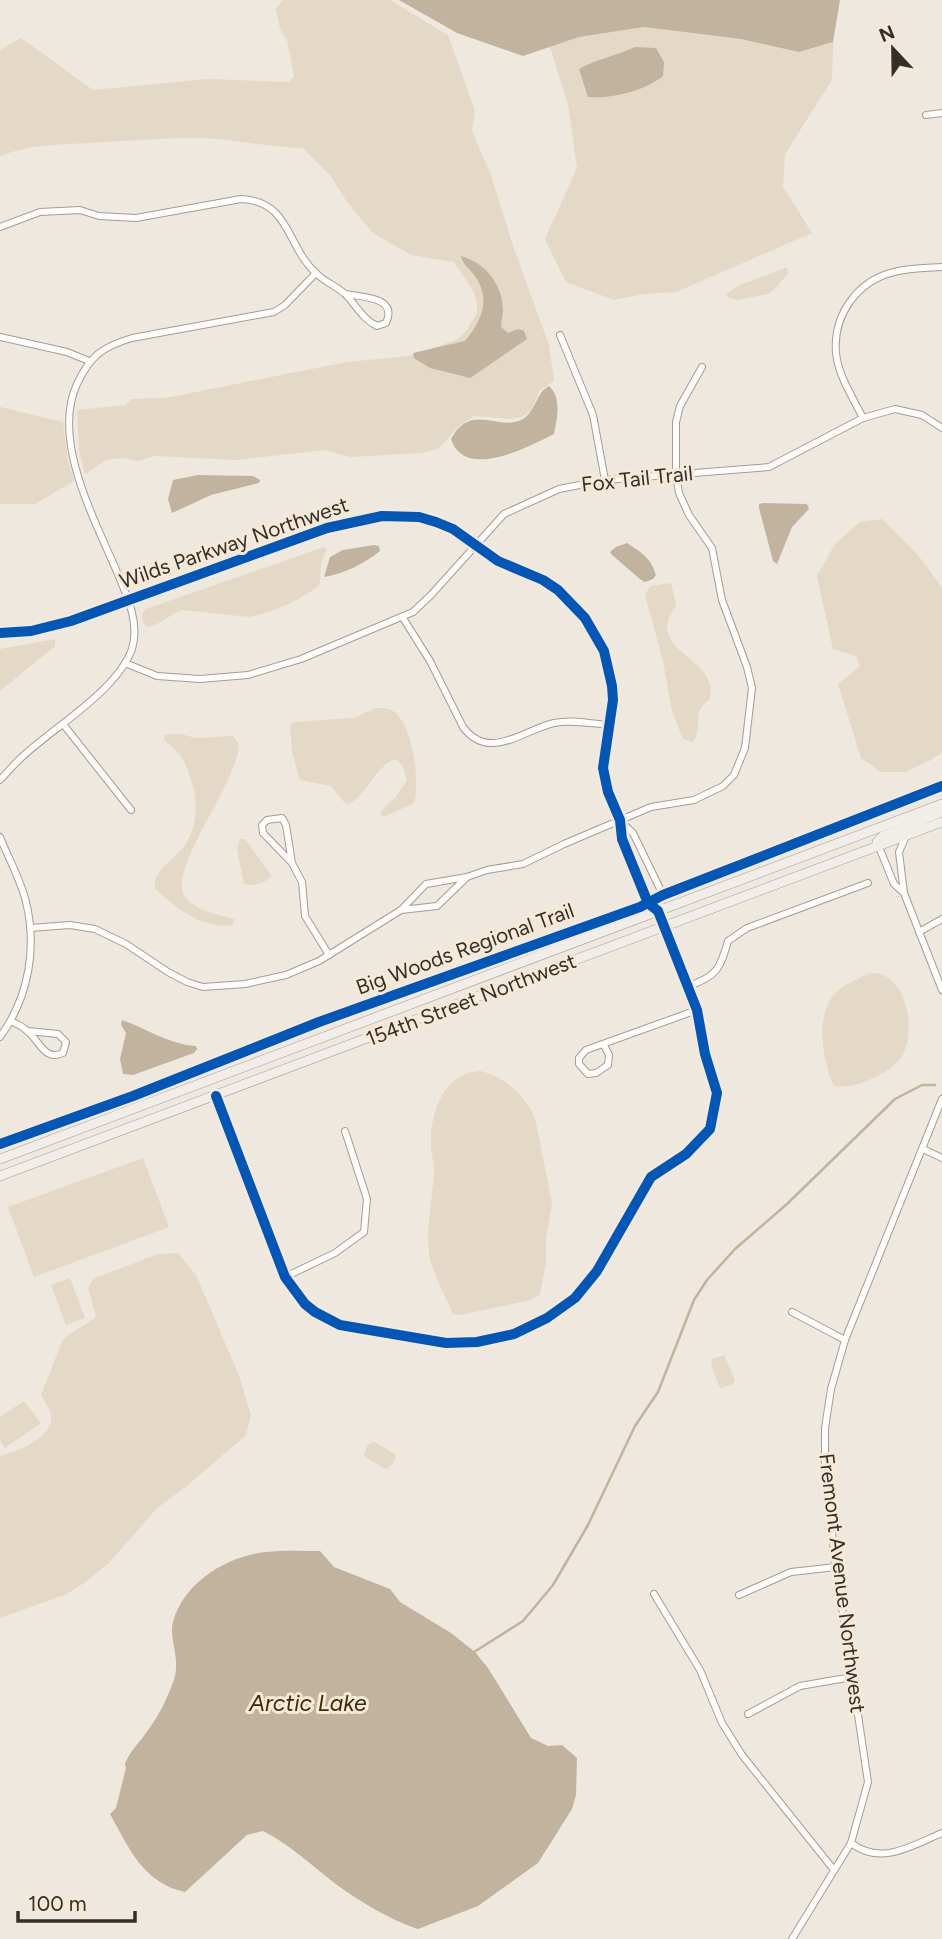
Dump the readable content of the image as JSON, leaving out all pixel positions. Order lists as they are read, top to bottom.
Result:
{
  "streets": {
    "street": [
      "Fox Tail Trail",
      "Wilds Parkway Northwest",
      "154th Street Northwest",
      "Fremont Avenue Northwest"
    ],
    "cycle path": ["Big Woods Regional Trail"]
  },
  "crossings": [
    ["Fox Tail Trail", "Wilds Parkway Northwest"],
    ["Wilds Parkway Northwest", "154th Street Northwest"]
  ],
  "water": ["Arctic Lake"],
  "scale_bar": "100 m",
  "north": "top"
}
